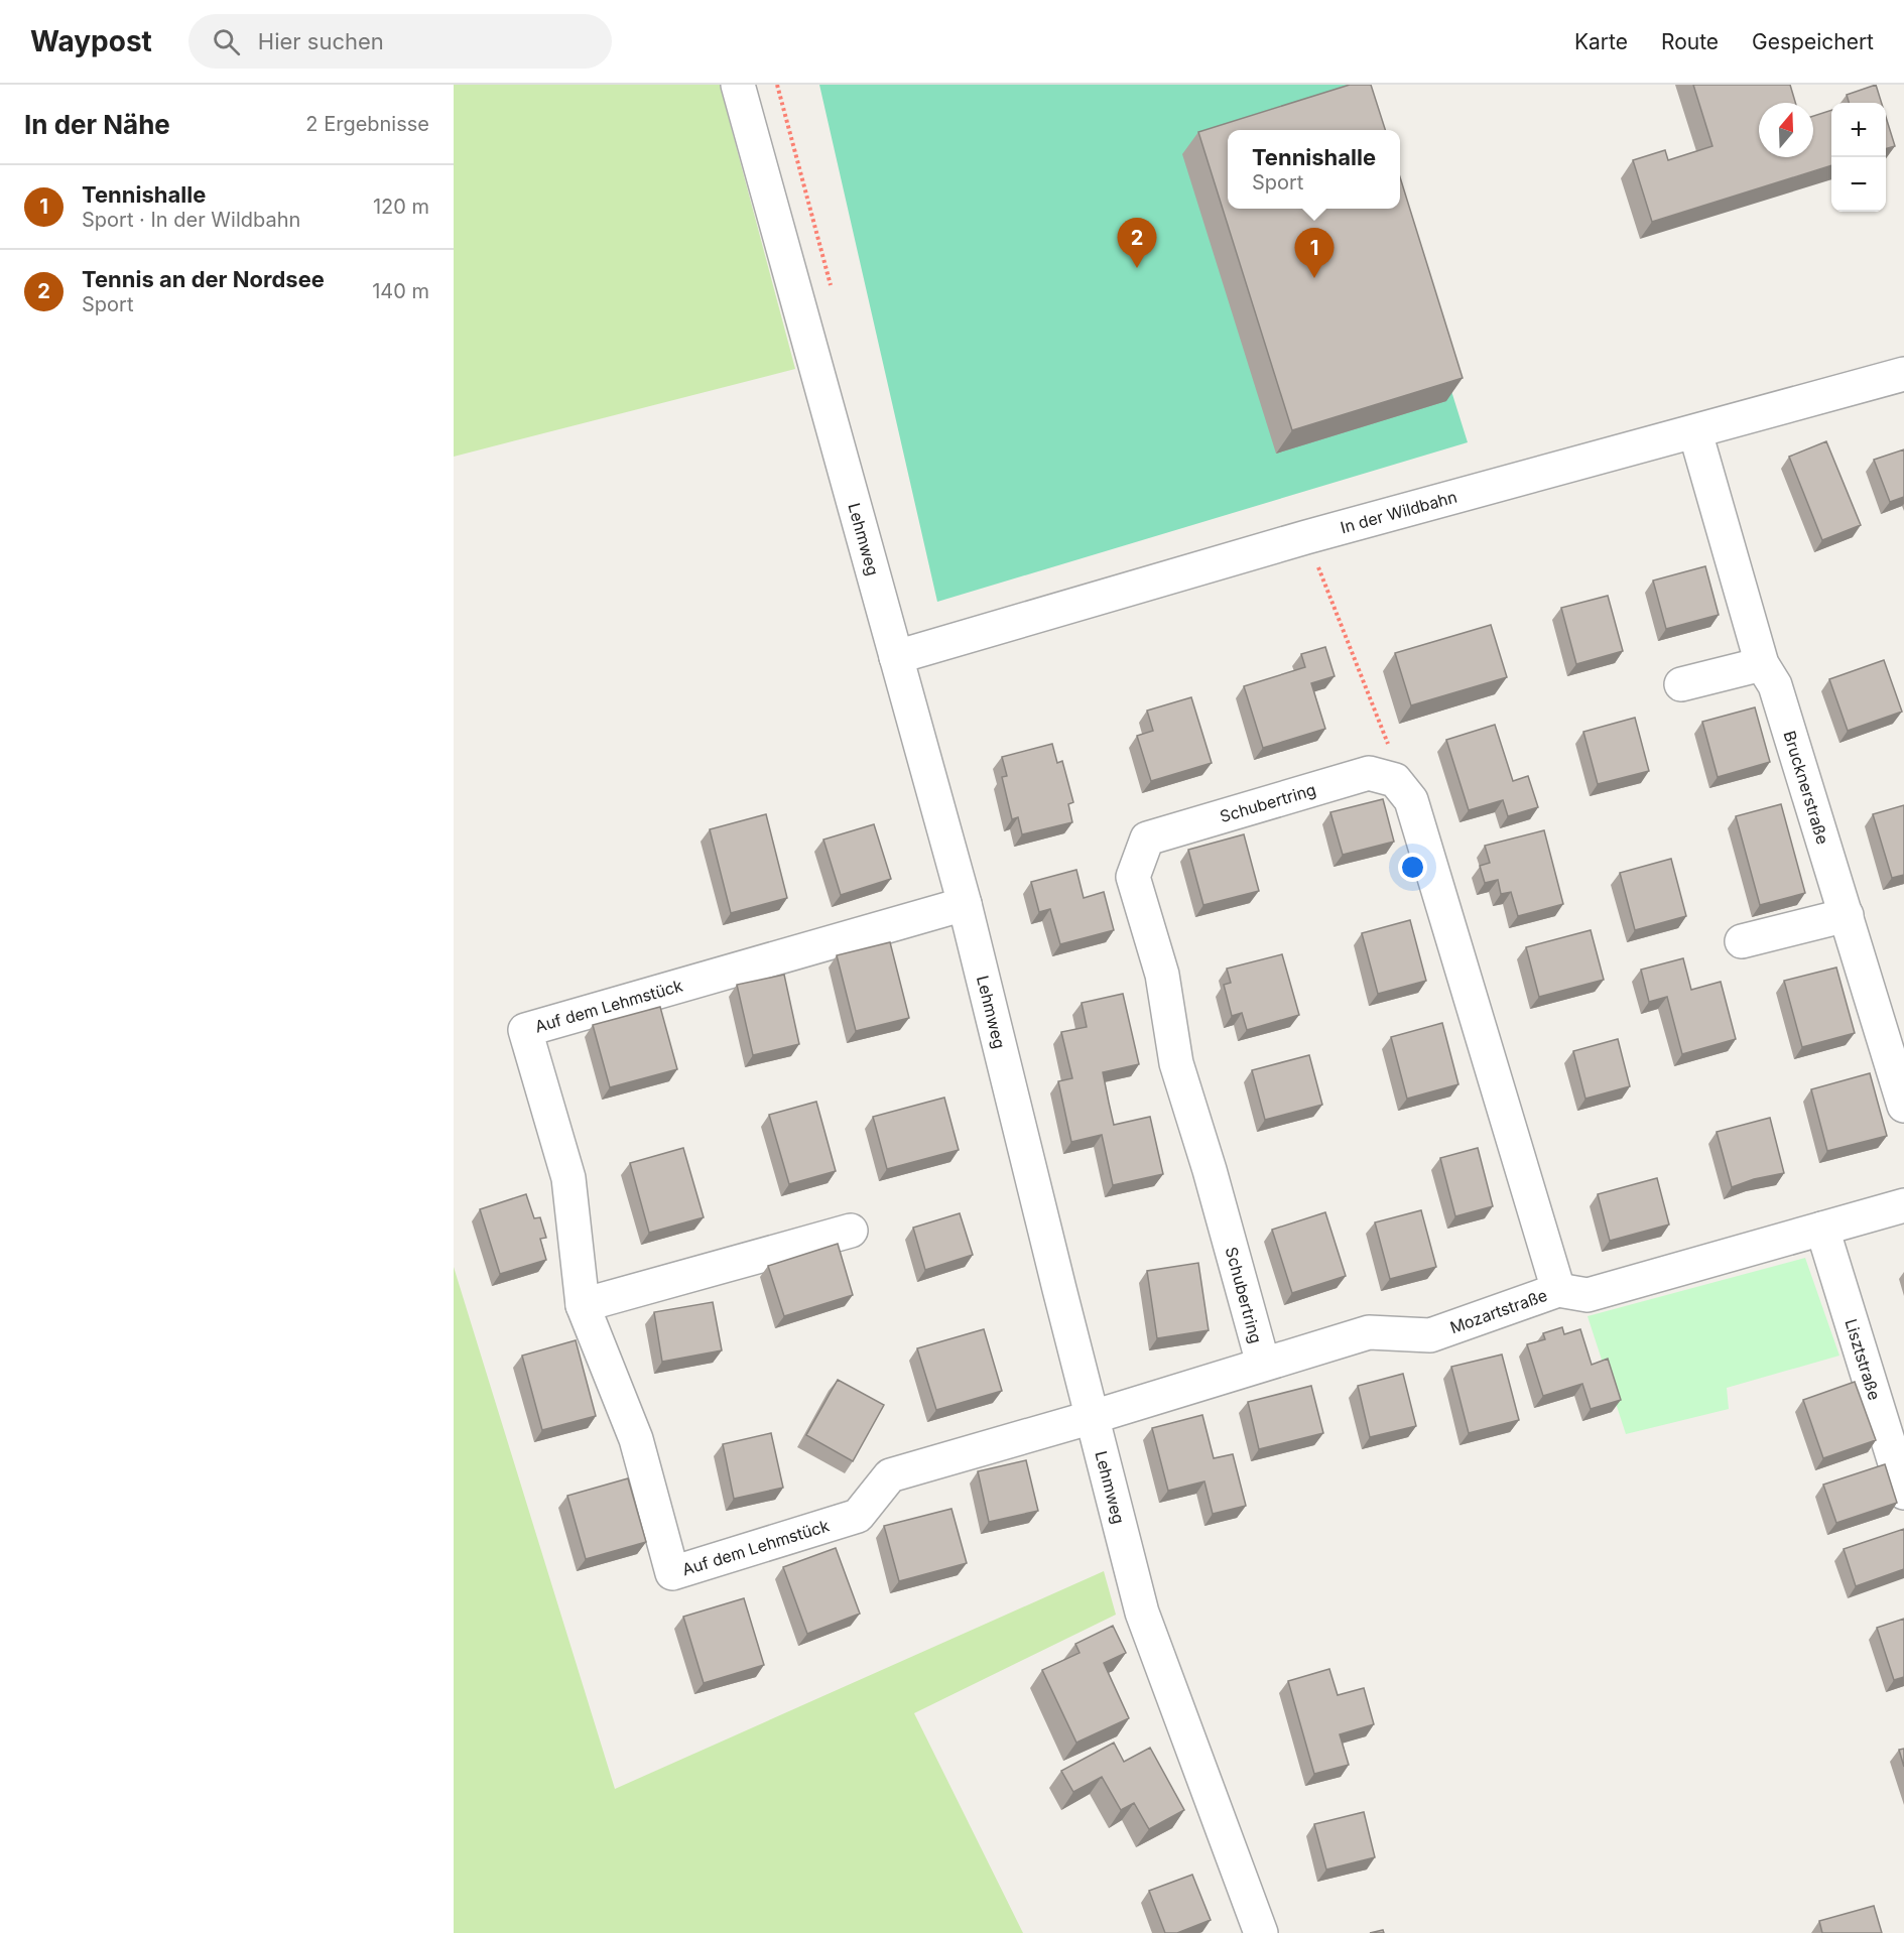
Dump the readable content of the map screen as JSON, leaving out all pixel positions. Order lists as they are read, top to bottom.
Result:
{
  "streets": {
    "street": [
      "In der Wildbahn",
      "Lehmweg",
      "Brucknerstraße",
      "Schubertring",
      "Auf dem Lehmstück",
      "Mozartstraße",
      "Lisztstraße"
    ]
  },
  "crossings": [
    ["In der Wildbahn", "Lehmweg"],
    ["In der Wildbahn", "Brucknerstraße"],
    ["Lehmweg", "Auf dem Lehmstück"],
    ["Lehmweg", "Mozartstraße"],
    ["Schubertring", "Mozartstraße"],
    ["Auf dem Lehmstück", "Mozartstraße"],
    ["Mozartstraße", "Lisztstraße"]
  ],
  "north": "top",
  "page": {
    "header": "Waypost",
    "search": "Hier suchen",
    "nav": ["Karte", "Route", "Gespeichert"],
    "heading": ["In der Nähe", "2 Ergebnisse"],
    "map_buttons": ["+", "−"],
    "popup": ["Tennishalle", "Sport"],
    "list": [
      {
        "mark": "1",
        "name": "Tennishalle",
        "note": "Sport · In der Wildbahn",
        "value": "120 m"
      },
      {
        "mark": "2",
        "name": "Tennis an der Nordsee",
        "note": "Sport",
        "value": "140 m"
      }
    ],
    "pins": ["2", "1"]
  }
}
